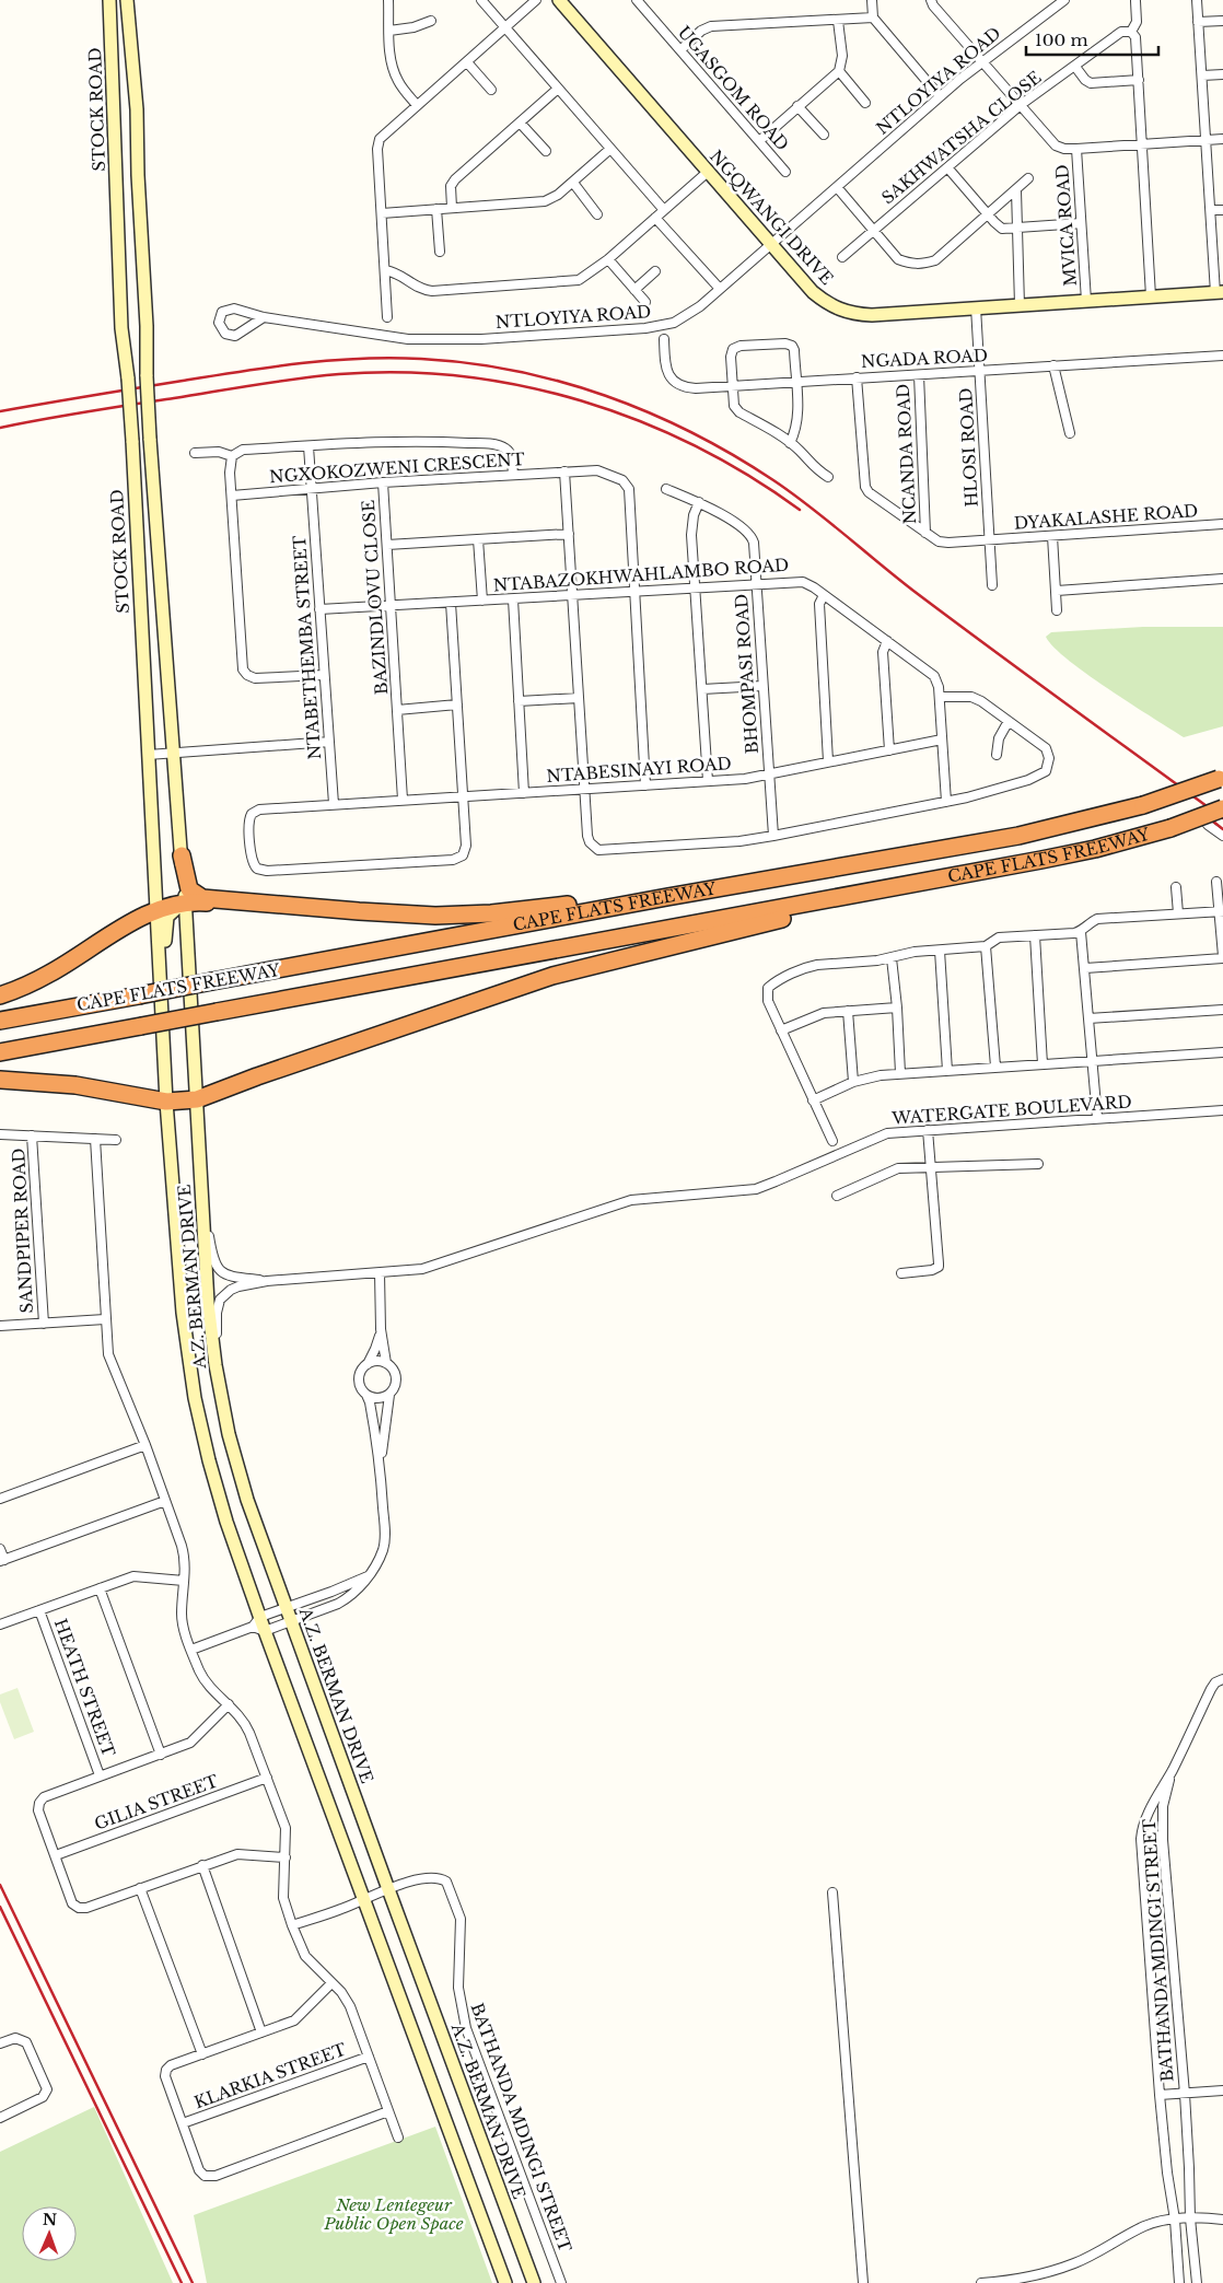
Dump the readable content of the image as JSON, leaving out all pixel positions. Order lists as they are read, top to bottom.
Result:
{
  "streets": {
    "highway": ["CAPE FLATS FREEWAY"],
    "main road": ["STOCK ROAD", "NGQWANGI DRIVE", "A.Z. BERMAN DRIVE"],
    "street": [
      "NTLOYIYA ROAD",
      "UGASGOM ROAD",
      "SAKHWATSHA CLOSE",
      "MVICA ROAD",
      "NGADA ROAD",
      "HLOSI ROAD",
      "NCANDA ROAD",
      "NGXOKOZWENI CRESCENT",
      "DYAKALASHE ROAD",
      "NTABAZOKHWAHLAMBO ROAD",
      "BAZINDLOVU CLOSE",
      "NTABETHEMBA STREET",
      "BHOMPASI ROAD",
      "NTABESINAYI ROAD",
      "WATERGATE BOULEVARD",
      "SANDPIPER ROAD",
      "HEATH STREET",
      "GILIA STREET",
      "BATHANDA MDINGI STREET",
      "KLARKIA STREET"
    ]
  },
  "crossings": [
    ["NTLOYIYA ROAD", "NGQWANGI DRIVE"],
    ["STOCK ROAD", "A.Z. BERMAN DRIVE"],
    ["NGQWANGI DRIVE", "MVICA ROAD"],
    ["NGQWANGI DRIVE", "HLOSI ROAD"],
    ["NGADA ROAD", "HLOSI ROAD"],
    ["NGADA ROAD", "NCANDA ROAD"],
    ["NGADA ROAD", "DYAKALASHE ROAD"],
    ["HLOSI ROAD", "DYAKALASHE ROAD"],
    ["NCANDA ROAD", "DYAKALASHE ROAD"],
    ["NGXOKOZWENI CRESCENT", "NTABAZOKHWAHLAMBO ROAD"],
    ["NGXOKOZWENI CRESCENT", "BAZINDLOVU CLOSE"],
    ["NGXOKOZWENI CRESCENT", "NTABETHEMBA STREET"],
    ["NTABAZOKHWAHLAMBO ROAD", "BAZINDLOVU CLOSE"],
    ["NTABAZOKHWAHLAMBO ROAD", "NTABETHEMBA STREET"],
    ["NTABAZOKHWAHLAMBO ROAD", "BHOMPASI ROAD"],
    ["NTABAZOKHWAHLAMBO ROAD", "NTABESINAYI ROAD"],
    ["BAZINDLOVU CLOSE", "NTABESINAYI ROAD"],
    ["NTABETHEMBA STREET", "NTABESINAYI ROAD"],
    ["BHOMPASI ROAD", "NTABESINAYI ROAD"],
    ["WATERGATE BOULEVARD", "A.Z. BERMAN DRIVE"],
    ["A.Z. BERMAN DRIVE", "BATHANDA MDINGI STREET"]
  ],
  "parks": ["New Lentegeur Public Open Space"],
  "scale_bar": "100 m",
  "north": "top"
}
